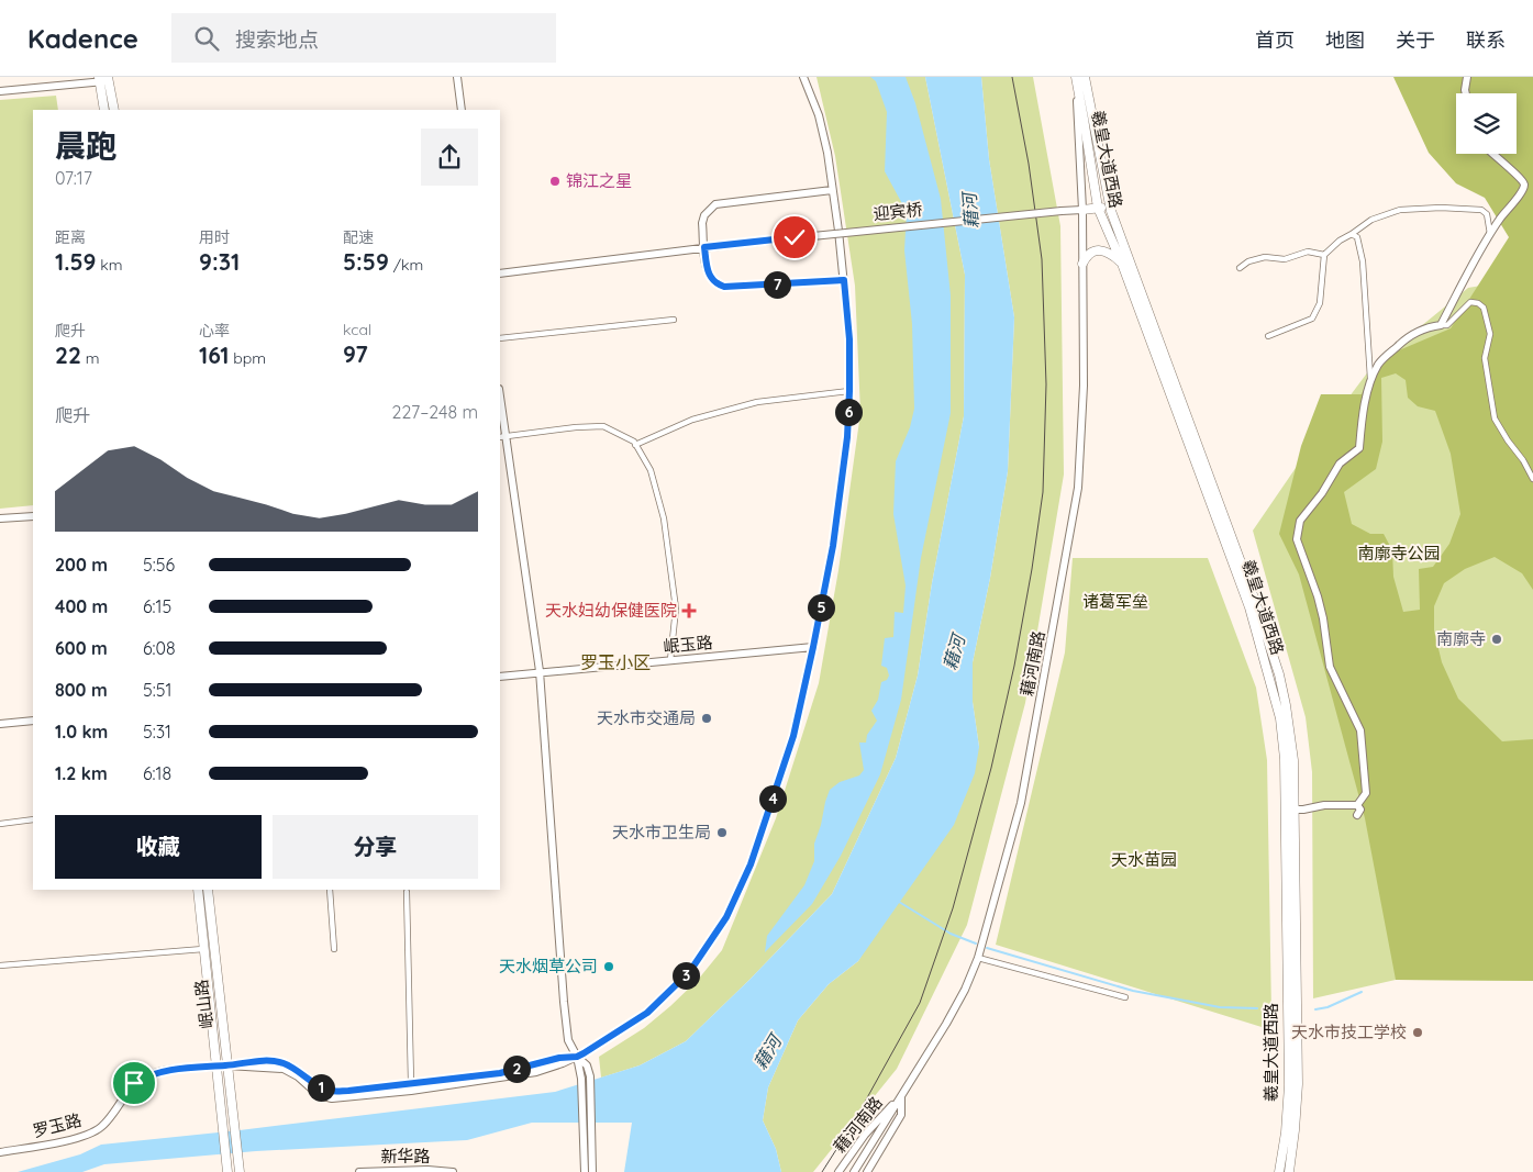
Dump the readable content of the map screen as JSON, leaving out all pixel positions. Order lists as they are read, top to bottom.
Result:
{
  "streets": {
    "main road": [
      "羲皇大道西路",
      "迎宾桥",
      "岷玉路",
      "藉河南路",
      "岷山路",
      "罗玉路",
      "新华路"
    ]
  },
  "crossings": [
    ["羲皇大道西路", "藉河南路"],
    ["迎宾桥", "藉河南路"],
    ["岷山路", "罗玉路"]
  ],
  "districts": ["罗玉小区"],
  "water": ["藉河"],
  "parks": ["南廓寺公园", "诸葛军垒", "天水苗园"],
  "places": {
    "other": [
      "锦江之星",
      "南廓寺",
      "天水市交通局",
      "天水市卫生局",
      "天水烟草公司",
      "天水市技工学校"
    ],
    "health": ["天水妇幼保健医院"]
  },
  "page": {
    "header": "Kadence",
    "search": "搜索地点",
    "nav": [
      "首页",
      "地图",
      "关于",
      "联系"
    ],
    "heading": ["晨跑", "07:17"],
    "stats": [
      ["距离", "1.59 km"],
      ["用时", "9:31"],
      ["配速", "5:59 /km"],
      ["爬升", "22 m"],
      ["心率", "161 bpm"],
      ["kcal", "97"]
    ],
    "pins": [
      "7",
      "6",
      "5",
      "4",
      "3",
      "2",
      "1"
    ],
    "chart": ["爬升", "227–248 m"],
    "list": [
      {
        "name": "200 m",
        "note": "5:56"
      },
      {
        "name": "400 m",
        "note": "6:15"
      },
      {
        "name": "600 m",
        "note": "6:08"
      },
      {
        "name": "800 m",
        "note": "5:51"
      },
      {
        "name": "1.0 km",
        "note": "5:31"
      },
      {
        "name": "1.2 km",
        "note": "6:18"
      }
    ],
    "buttons": ["收藏", "分享"]
  }
}
